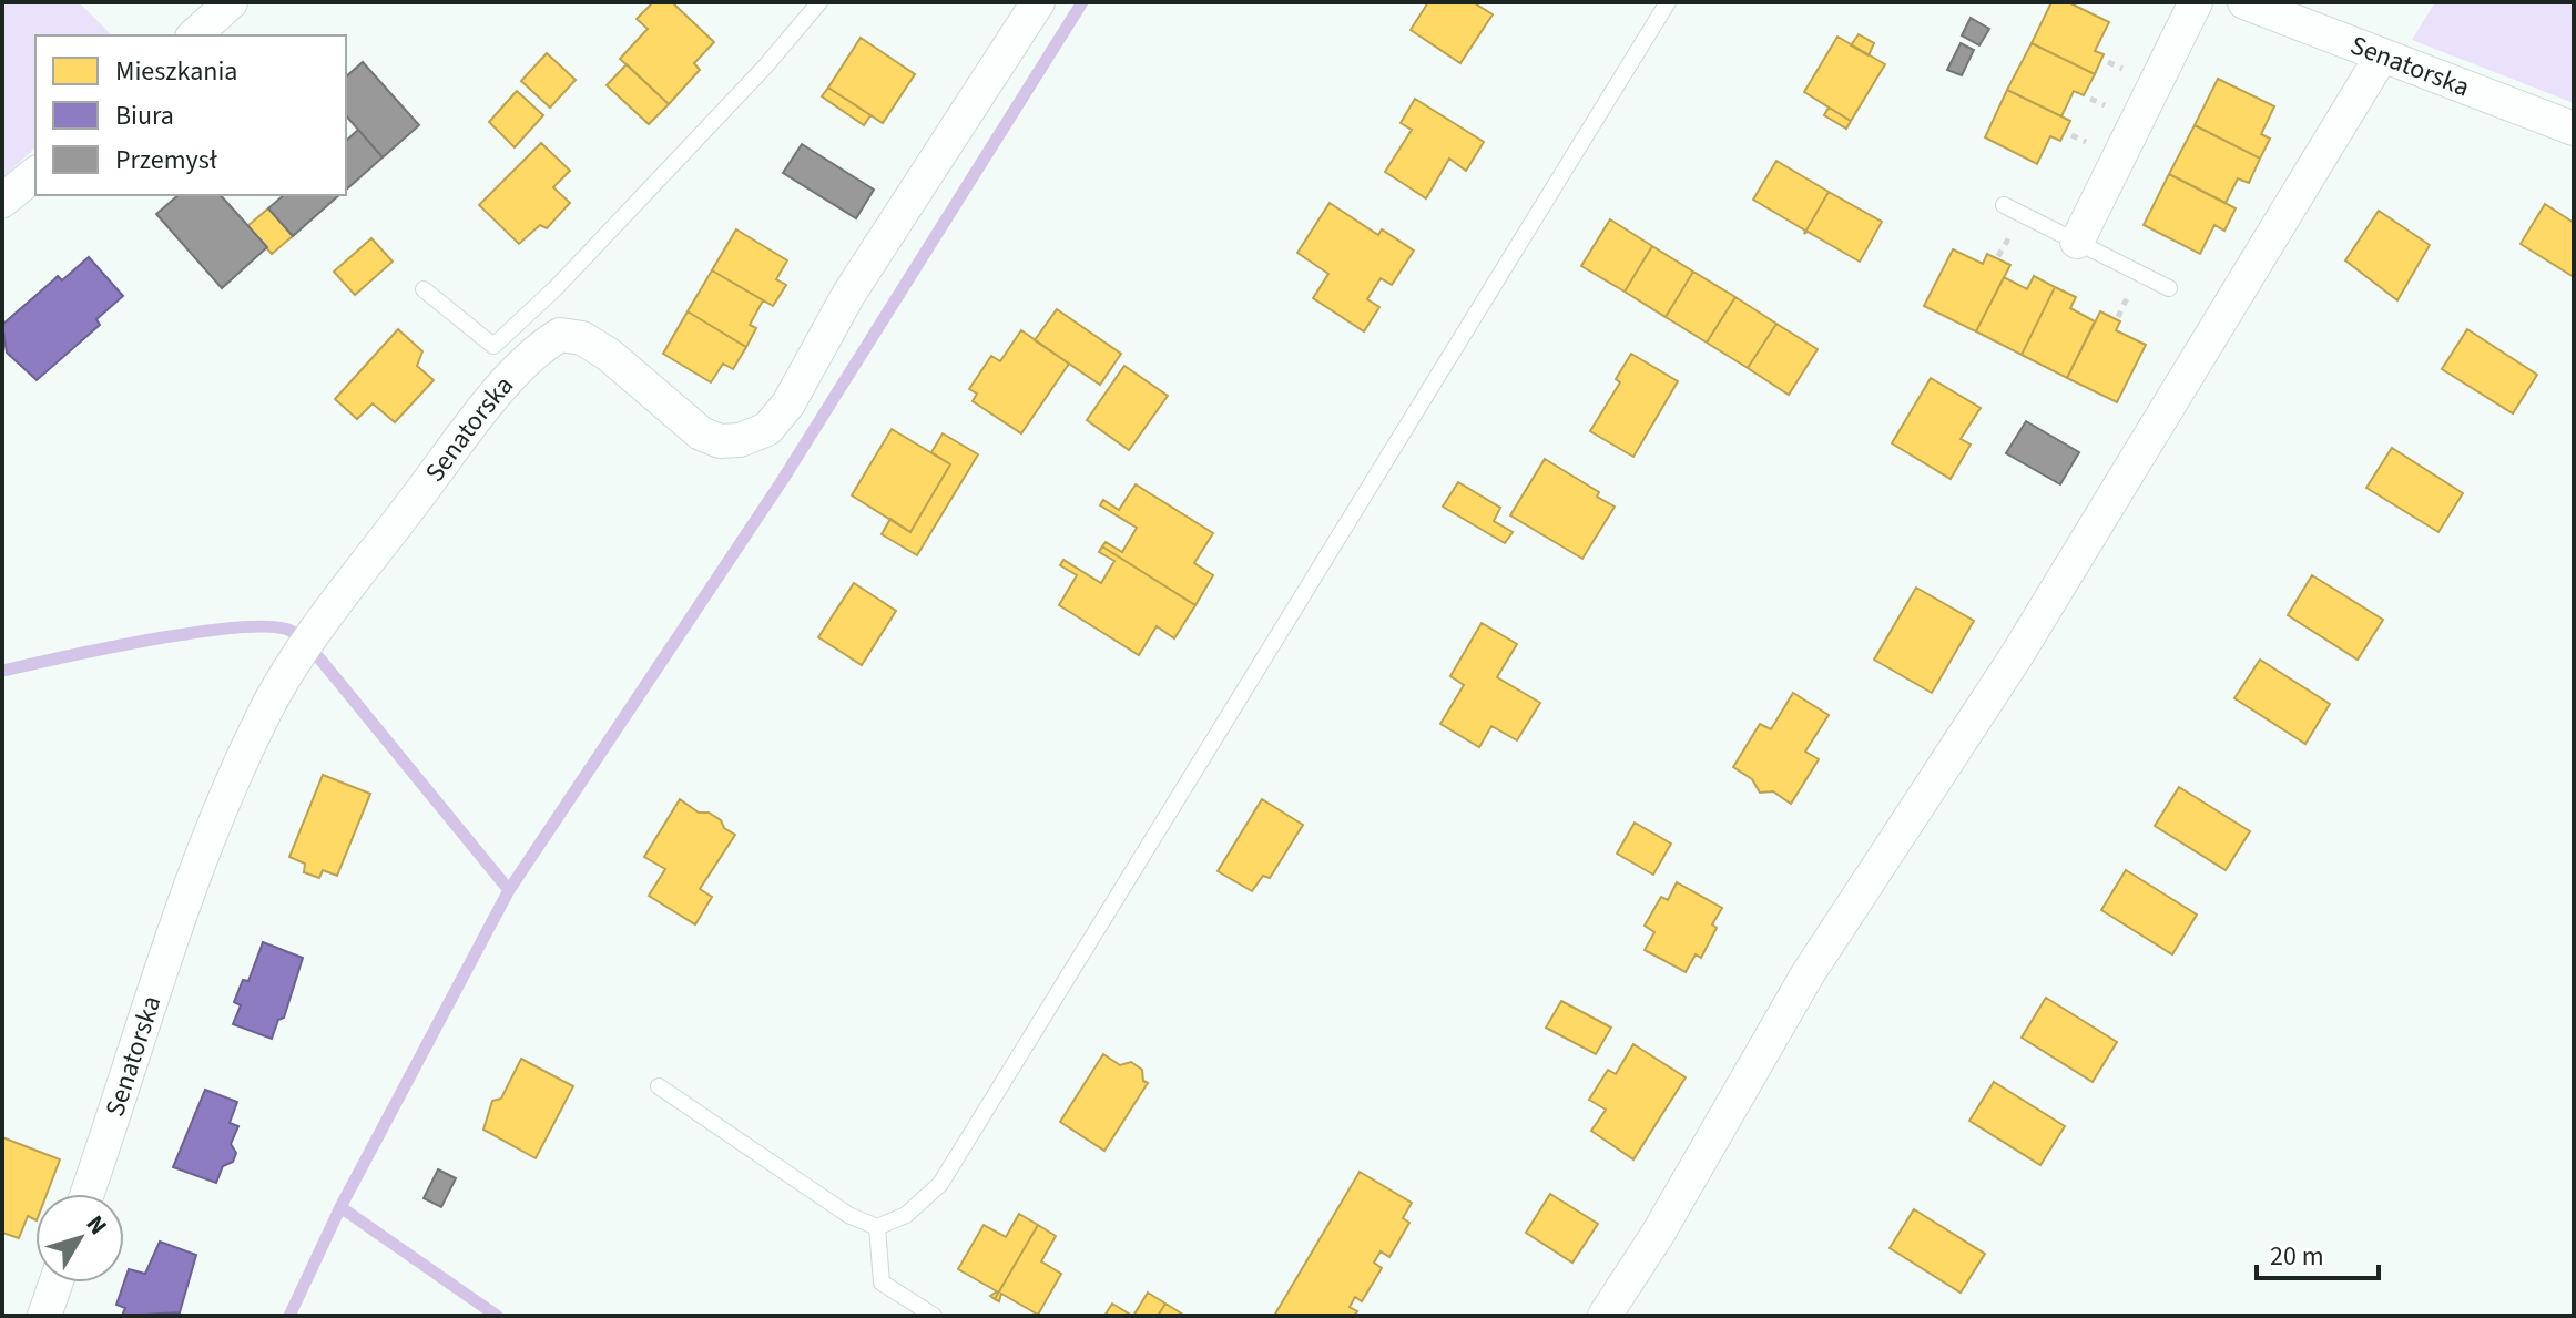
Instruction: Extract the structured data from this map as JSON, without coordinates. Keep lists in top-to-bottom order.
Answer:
{
  "streets": {
    "street": ["Senatorska"]
  },
  "legend": ["Mieszkania", "Biura", "Przemysł"],
  "scale_bar": "20 m",
  "north": "top right"
}
